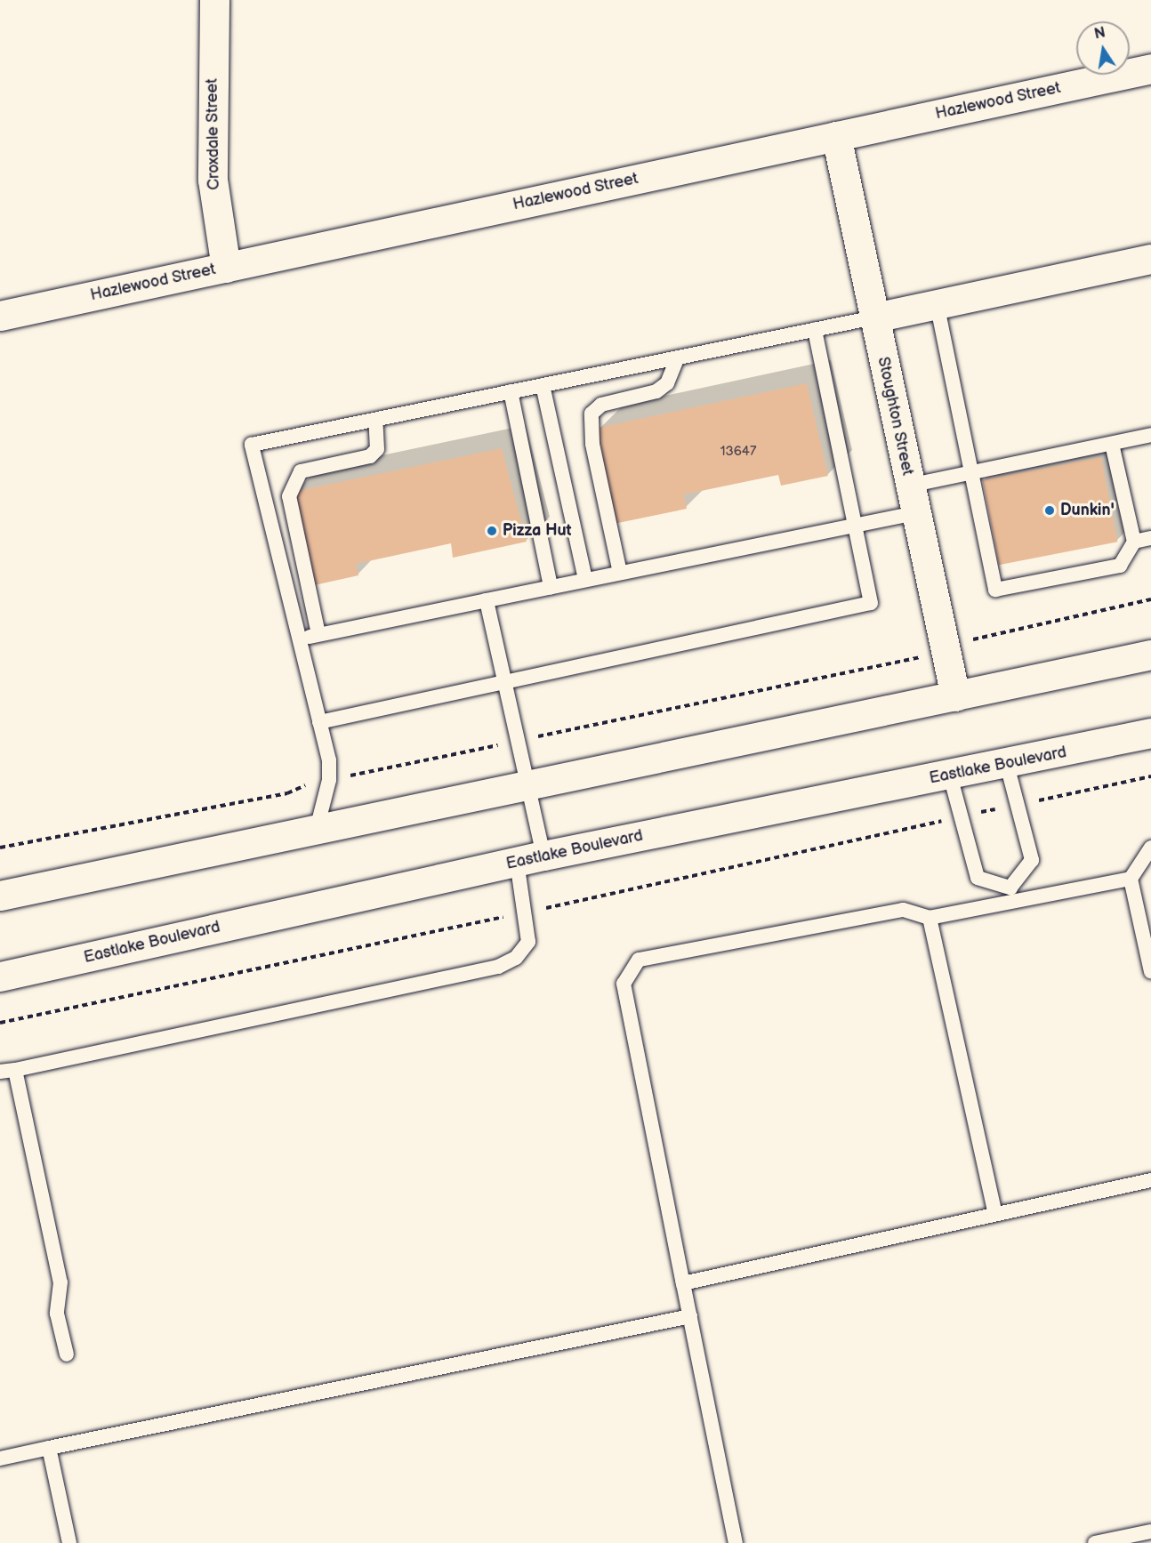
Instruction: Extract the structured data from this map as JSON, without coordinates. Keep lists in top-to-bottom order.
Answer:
{
  "streets": {
    "main road": [
      "Hazlewood Street",
      "Croxdale Street",
      "Stoughton Street",
      "Eastlake Boulevard"
    ]
  },
  "crossings": [
    ["Hazlewood Street", "Croxdale Street"],
    ["Hazlewood Street", "Stoughton Street"]
  ],
  "places": ["Dunkin'", "Pizza Hut"],
  "house_numbers": ["13647"],
  "north": "top"
}
